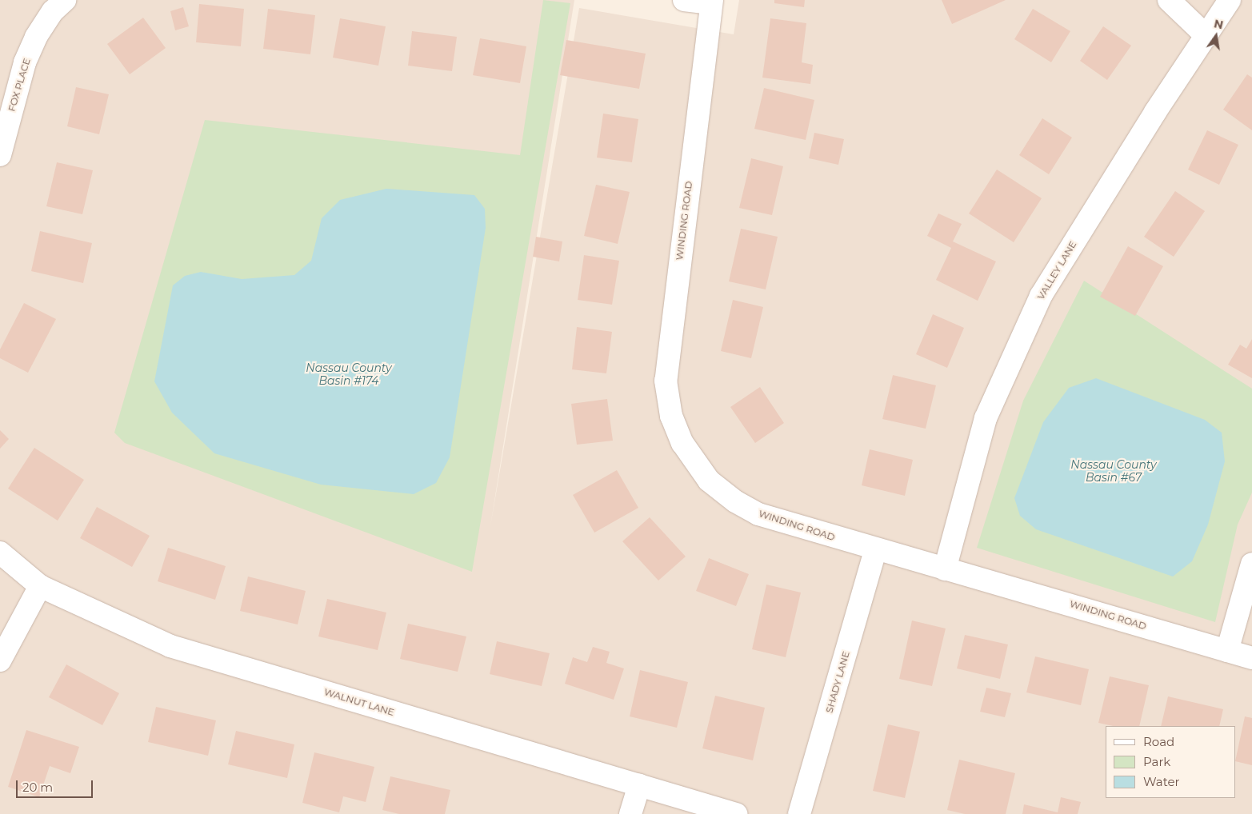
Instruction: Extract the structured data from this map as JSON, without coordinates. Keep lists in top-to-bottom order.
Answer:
{
  "streets": {
    "street": [
      "FOX PLACE",
      "WINDING ROAD",
      "VALLEY LANE",
      "SHADY LANE",
      "WALNUT LANE"
    ]
  },
  "crossings": [
    ["WINDING ROAD", "VALLEY LANE"],
    ["WINDING ROAD", "SHADY LANE"]
  ],
  "water": ["Nassau County Basin #174", "Nassau County Basin #67"],
  "legend": ["Road", "Park", "Water"],
  "scale_bar": "20 m",
  "north": "top"
}
